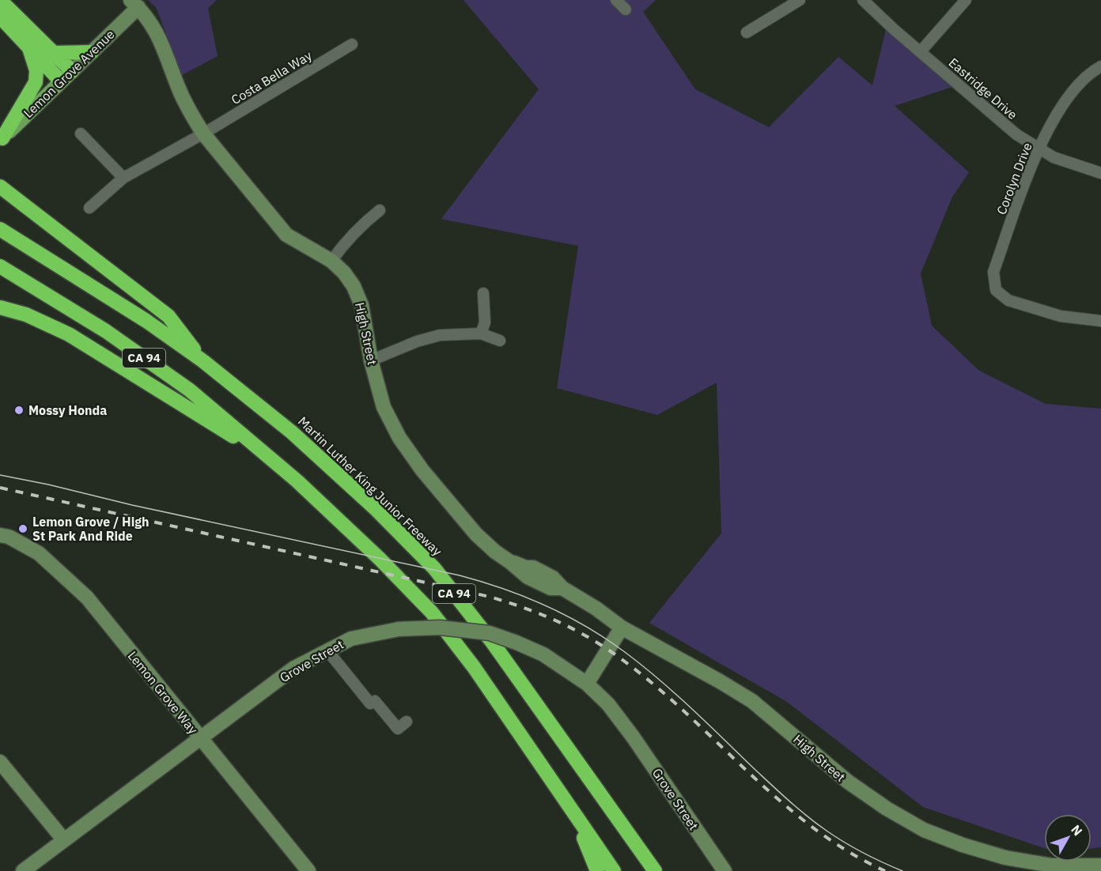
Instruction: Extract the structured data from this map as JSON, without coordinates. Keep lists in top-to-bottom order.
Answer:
{
  "streets": {
    "highway": ["CA 94", "Martin Luther King Junior Freeway"],
    "main road": [
      "Lemon Grove Avenue",
      "High Street",
      "Grove Street",
      "Lemon Grove Way"
    ],
    "street": ["Costa Bella Way", "Eastridge Drive", "Corolyn Drive"]
  },
  "crossings": [
    ["Lemon Grove Avenue", "High Street"],
    ["Costa Bella Way", "High Street"],
    ["Eastridge Drive", "Corolyn Drive"],
    ["Grove Street", "Lemon Grove Way"]
  ],
  "places": ["Mossy Honda", "Lemon Grove / High St Park And Ride"],
  "north": "top right"
}
